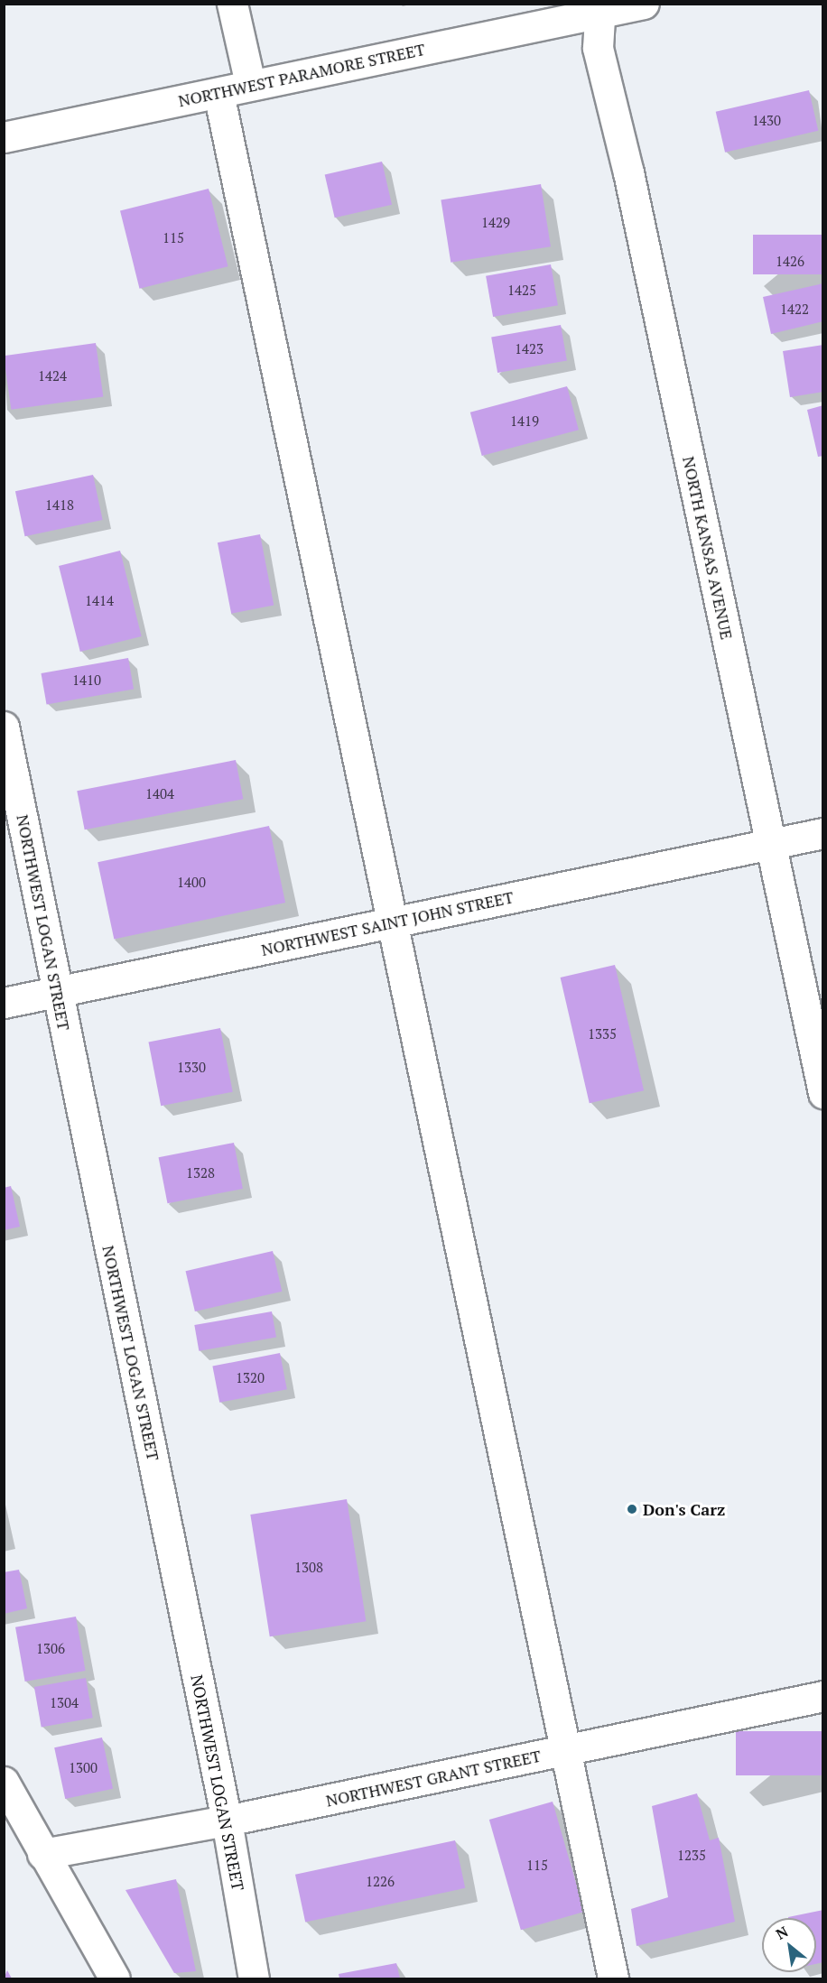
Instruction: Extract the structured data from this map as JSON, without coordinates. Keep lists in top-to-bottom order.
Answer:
{
  "streets": {
    "street": [
      "NORTHWEST PARAMORE STREET",
      "NORTH KANSAS AVENUE",
      "NORTHWEST LOGAN STREET",
      "NORTHWEST SAINT JOHN STREET",
      "NORTHWEST GRANT STREET"
    ]
  },
  "crossings": [
    ["NORTHWEST PARAMORE STREET", "NORTH KANSAS AVENUE"],
    ["NORTH KANSAS AVENUE", "NORTHWEST SAINT JOHN STREET"],
    ["NORTHWEST LOGAN STREET", "NORTHWEST SAINT JOHN STREET"],
    ["NORTHWEST LOGAN STREET", "NORTHWEST GRANT STREET"]
  ],
  "places": ["Don's Carz"],
  "house_numbers": [
    "1430",
    "1429",
    "115",
    "1426",
    "1425",
    "1422",
    "1423",
    "1424",
    "1419",
    "1418",
    "1414",
    "1410",
    "1404",
    "1400",
    "1335",
    "1330",
    "1328",
    "1320",
    "1308",
    "1306",
    "1304",
    "1300",
    "1235",
    "115",
    "1226"
  ],
  "north": "top left"
}
